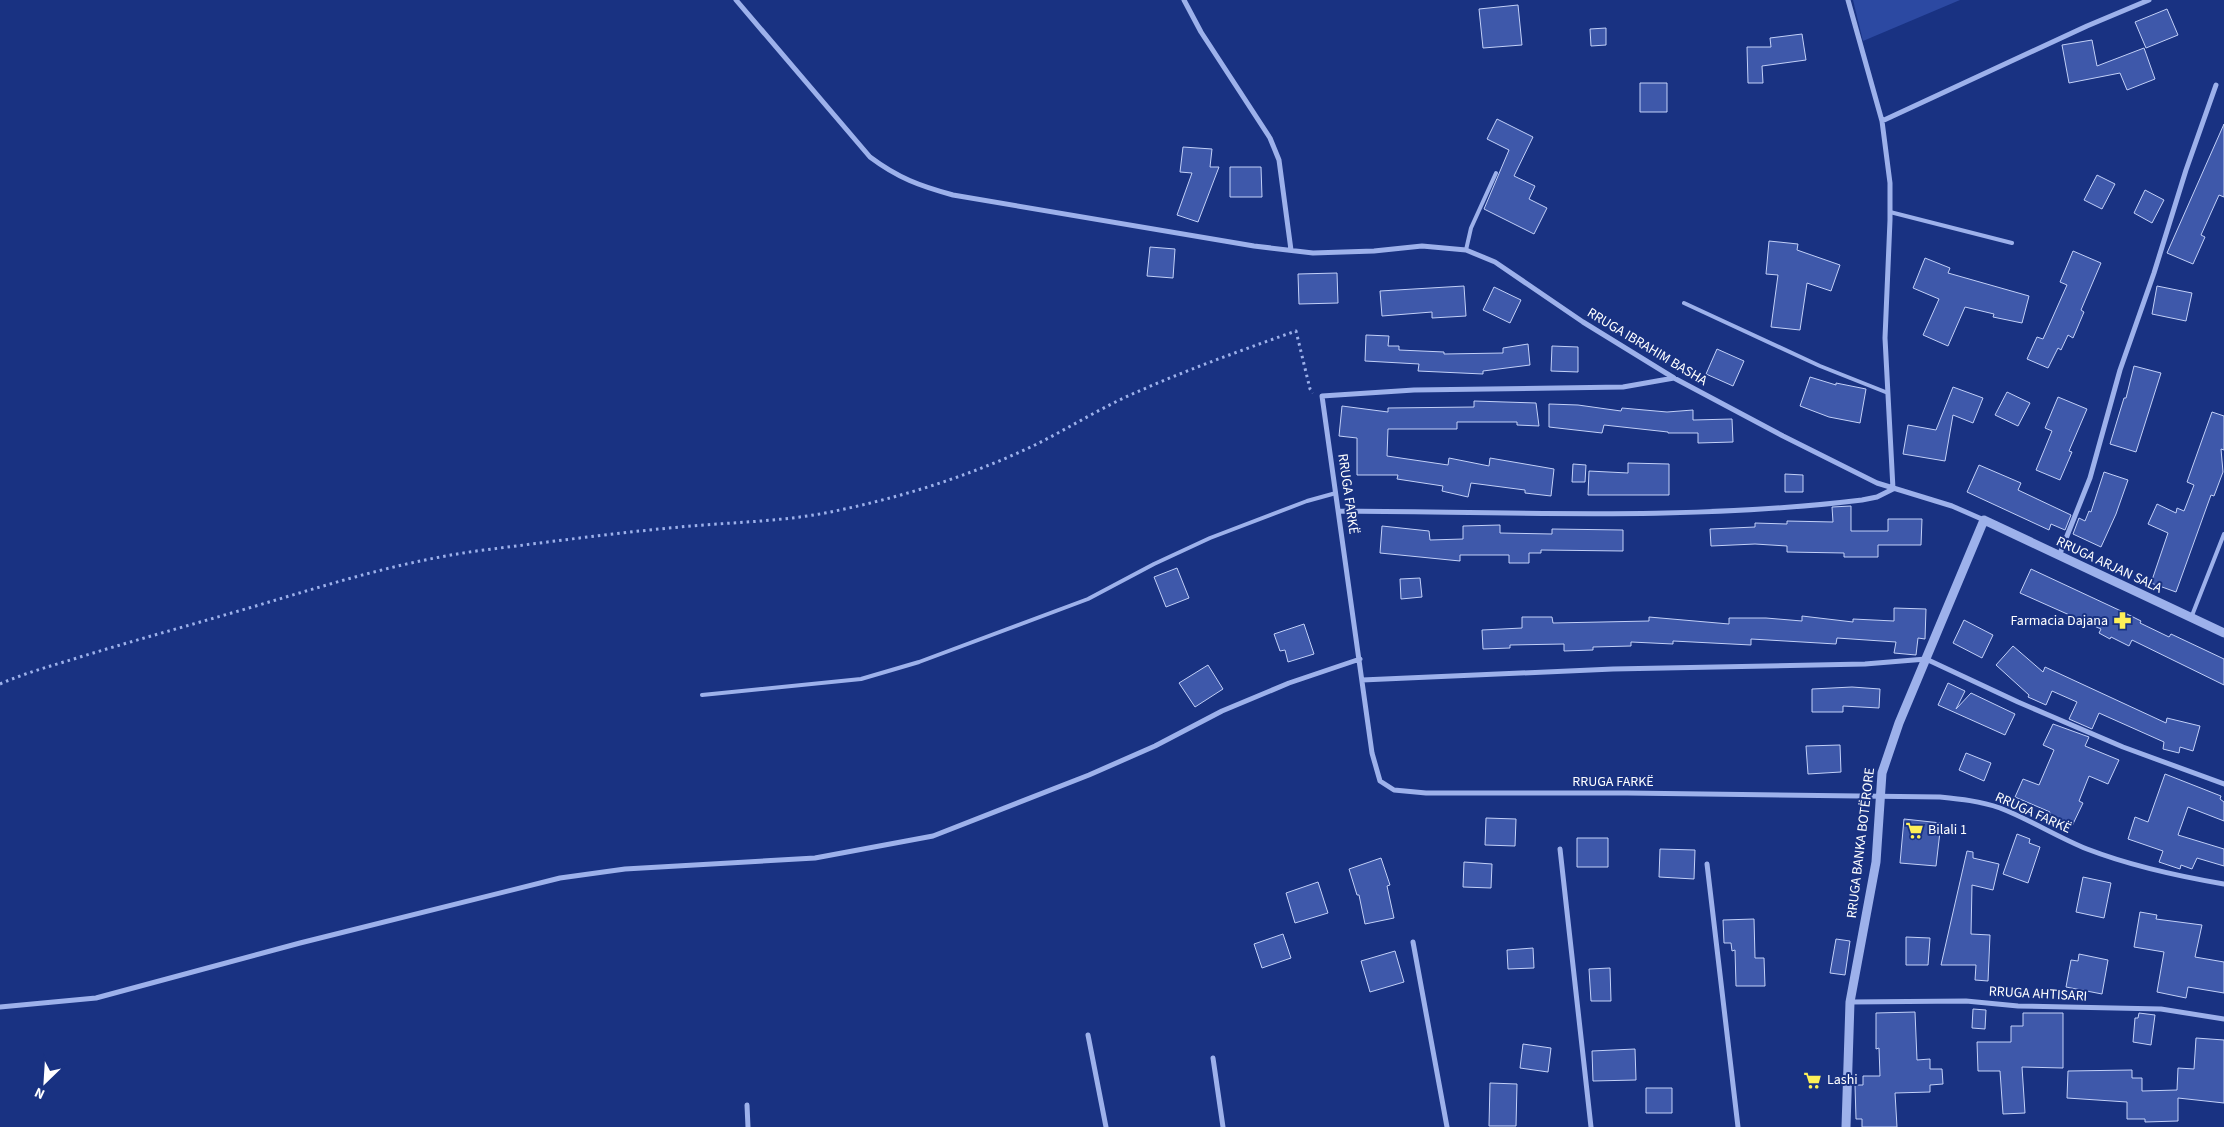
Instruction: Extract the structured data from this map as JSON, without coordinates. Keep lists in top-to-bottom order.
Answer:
{
  "streets": {
    "street": [
      "RRUGA IBRAHIM BASHA",
      "RRUGA FARKË",
      "RRUGA ARJAN SALA",
      "RRUGA BANKA BOTËRORE",
      "RRUGA AHTISARI"
    ]
  },
  "crossings": [
    ["RRUGA IBRAHIM BASHA", "RRUGA ARJAN SALA"],
    ["RRUGA IBRAHIM BASHA", "RRUGA BANKA BOTËRORE"],
    ["RRUGA FARKË", "RRUGA BANKA BOTËRORE"],
    ["RRUGA ARJAN SALA", "RRUGA BANKA BOTËRORE"],
    ["RRUGA BANKA BOTËRORE", "RRUGA AHTISARI"]
  ],
  "places": {
    "pharmacy": ["Farmacia Dajana"],
    "supermarket": ["Bilali 1", "Lashi"]
  },
  "north": "bottom left"
}
